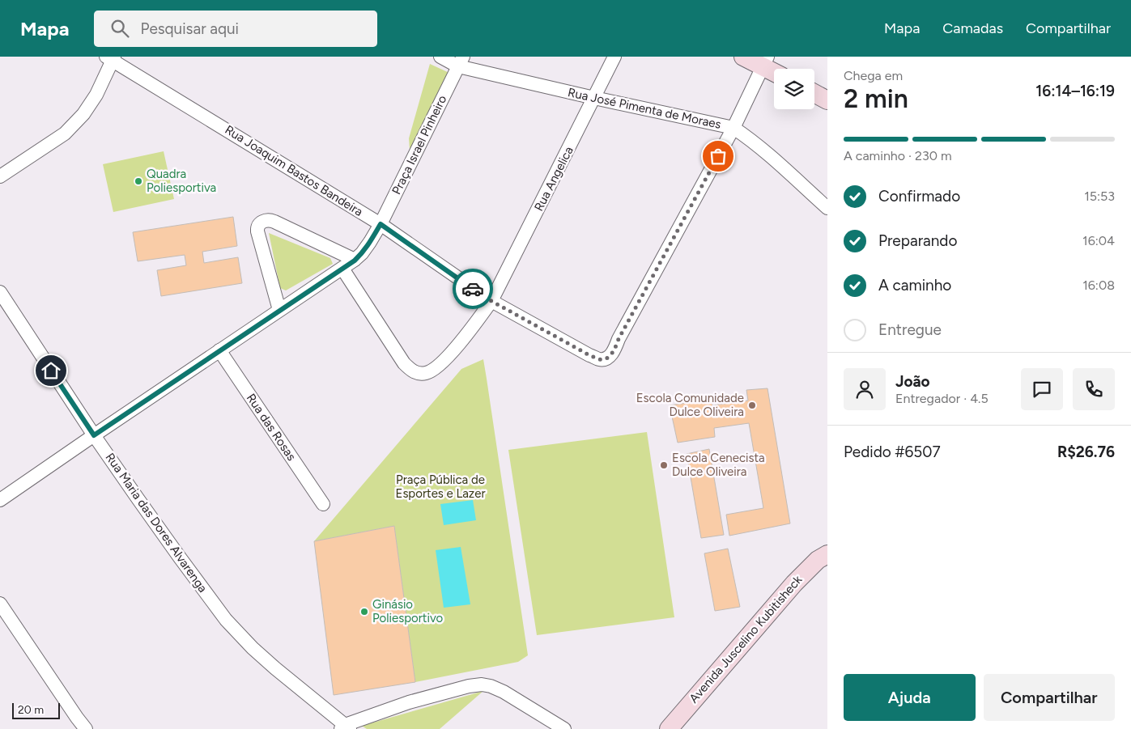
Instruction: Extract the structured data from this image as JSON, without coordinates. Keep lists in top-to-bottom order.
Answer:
{
  "streets": {
    "street": [
      "Rua José Pimenta de Moraes",
      "Praça Israel Pinheiro",
      "Rua Joaquim Bastos Bandeira",
      "Rua Angelica",
      "Rua das Rosas",
      "Rua Maria das Dores Alvarenga",
      "Avenida Juscelino Kubitisheck"
    ]
  },
  "crossings": [
    ["Rua José Pimenta de Moraes", "Praça Israel Pinheiro"],
    ["Rua José Pimenta de Moraes", "Rua Joaquim Bastos Bandeira"],
    ["Rua José Pimenta de Moraes", "Rua Angelica"],
    ["Praça Israel Pinheiro", "Rua Joaquim Bastos Bandeira"],
    ["Praça Israel Pinheiro", "Rua Angelica"],
    ["Praça Israel Pinheiro", "Rua das Rosas"],
    ["Praça Israel Pinheiro", "Rua Maria das Dores Alvarenga"],
    ["Rua Joaquim Bastos Bandeira", "Rua Angelica"]
  ],
  "parks": ["Praça Pública de Esportes e Lazer"],
  "places": [
    "Quadra Poliesportiva",
    "Escola Comunidade Dulce Oliveira",
    "Escola Cenecista Dulce Oliveira",
    "Ginásio Poliesportivo"
  ],
  "scale_bar": "20 m",
  "page": {
    "header": "Mapa",
    "search": "Pesquisar aqui",
    "nav": ["Mapa", "Camadas", "Compartilhar"],
    "heading": ["2 min", "Chega em", "16:14–16:19"],
    "panel": [
      "João",
      "Entregador · 4.5",
      "Pedido #6507",
      "R$26.76"
    ],
    "bar": "A caminho · 230 m",
    "list": [
      ["Confirmado", "15:53"],
      ["Preparando", "16:04"],
      ["A caminho", "16:08"],
      "Entregue"
    ],
    "buttons": ["Ajuda", "Compartilhar"],
    "scale": "20 m"
  }
}
